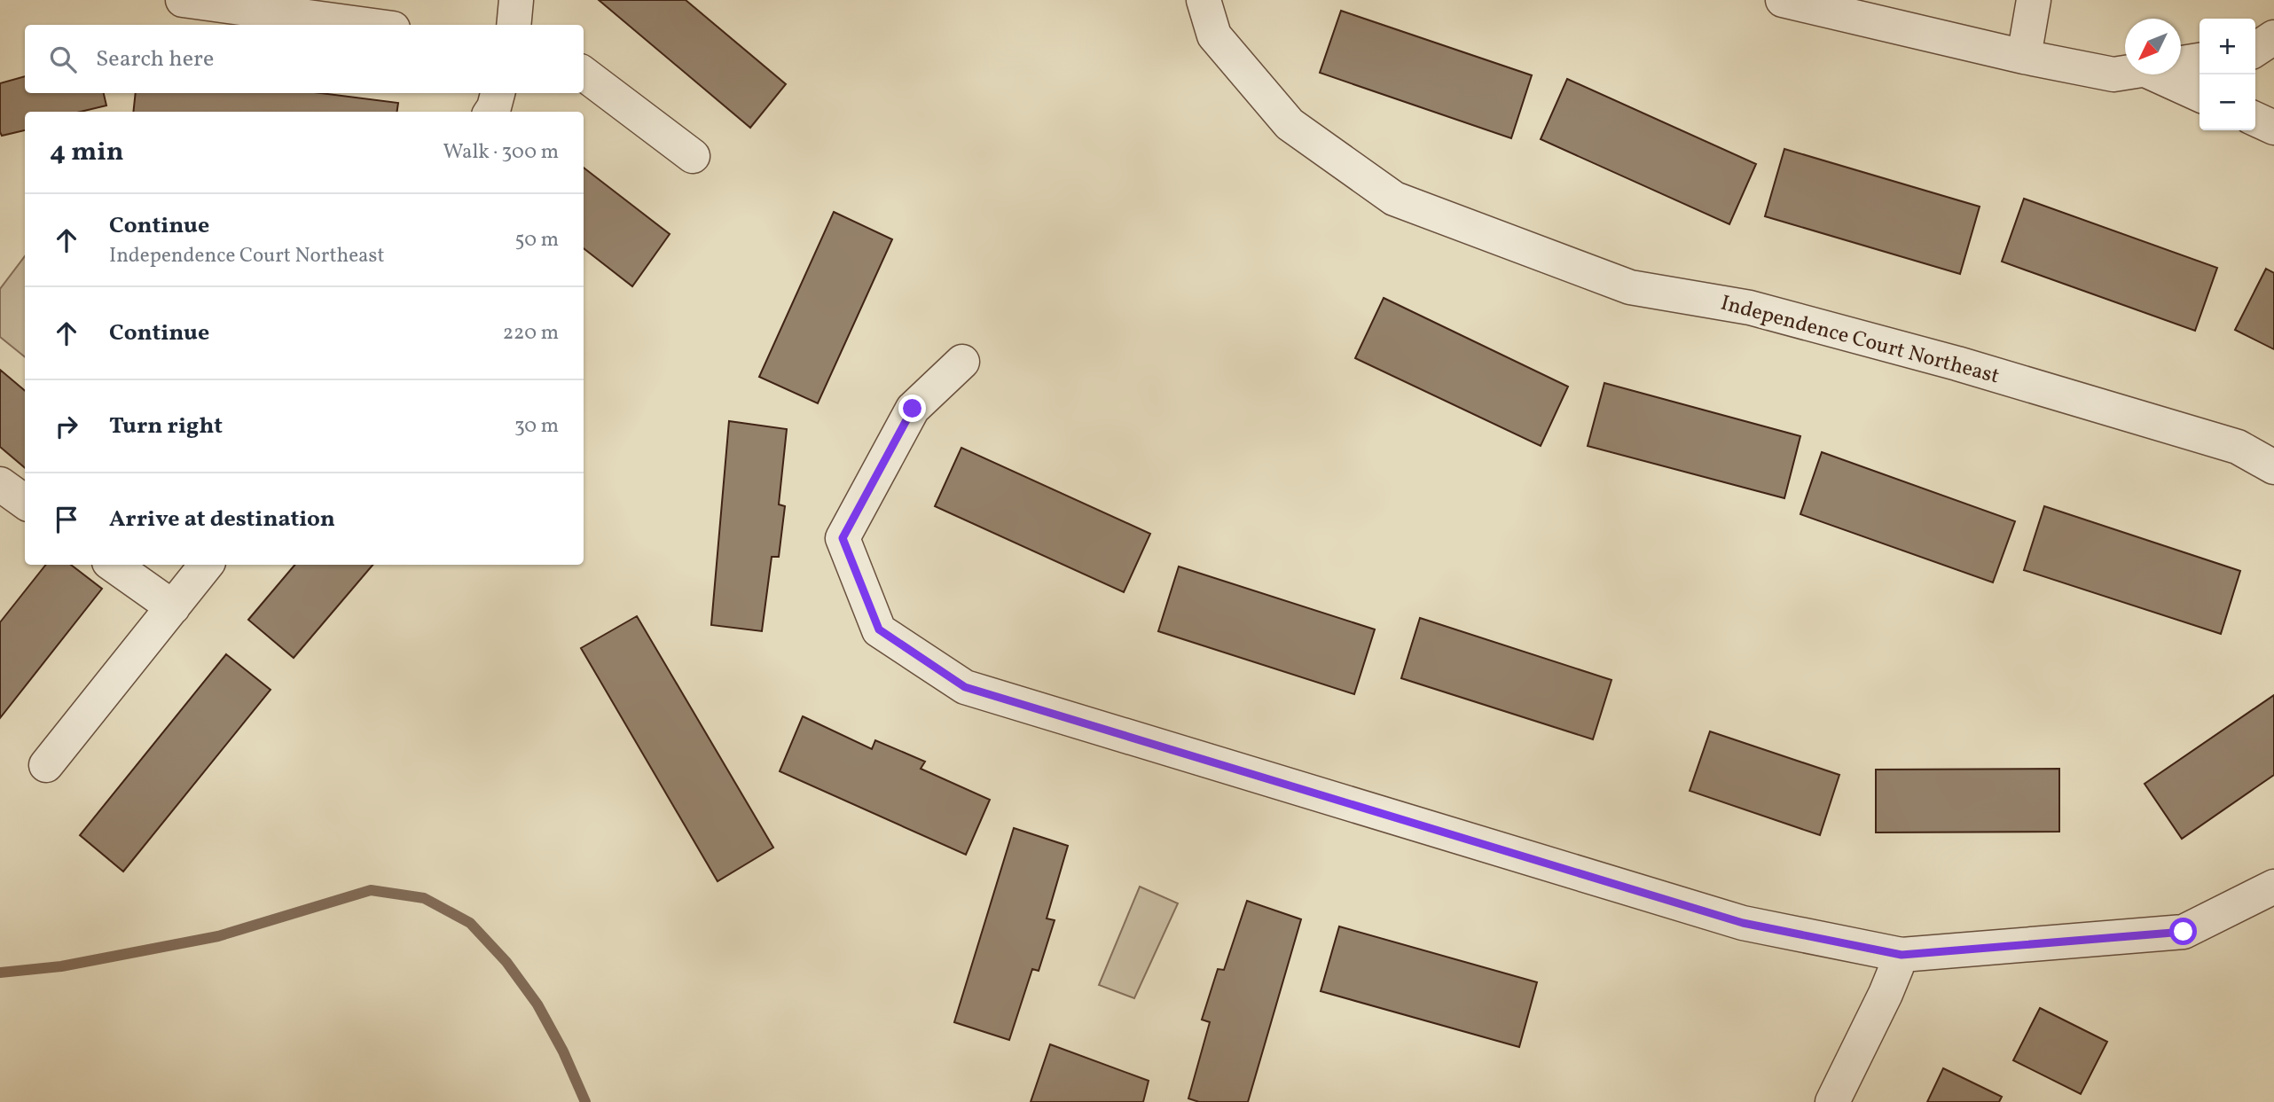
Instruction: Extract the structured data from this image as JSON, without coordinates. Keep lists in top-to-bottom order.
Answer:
{
  "streets": {
    "street": ["Independence Court Northeast"]
  },
  "north": "bottom left",
  "page": {
    "map_buttons": ["+", "−"],
    "search": "Search here",
    "heading": ["4 min", "Walk · 300 m"],
    "list": [
      ["Continue", "Independence Court Northeast", "50 m"],
      ["Continue", "220 m"],
      ["Turn right", "30 m"],
      "Arrive at destination"
    ]
  }
}
